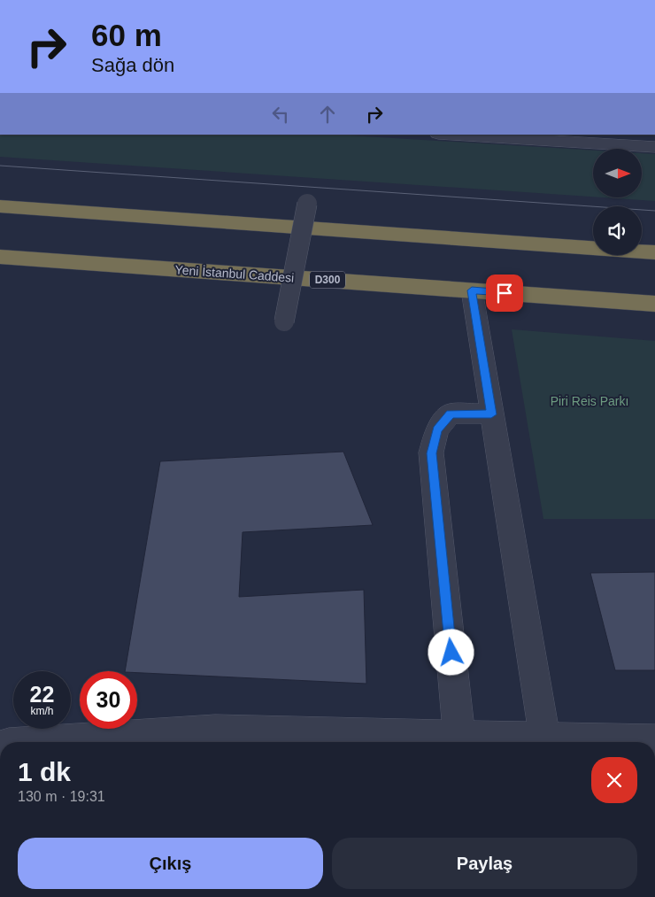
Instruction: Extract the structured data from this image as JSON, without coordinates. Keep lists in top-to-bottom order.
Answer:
{
  "streets": {
    "highway": ["Yeni İstanbul Caddesi", "D300"]
  },
  "parks": ["Piri Reis Parkı"],
  "north": "right",
  "page": {
    "turn": ["60 m", "Sağa dön"],
    "speed": "22 km/h",
    "limit": "30",
    "heading": ["1 dk", "130 m · 19:31"],
    "buttons": ["Çıkış", "Paylaş"]
  }
}
